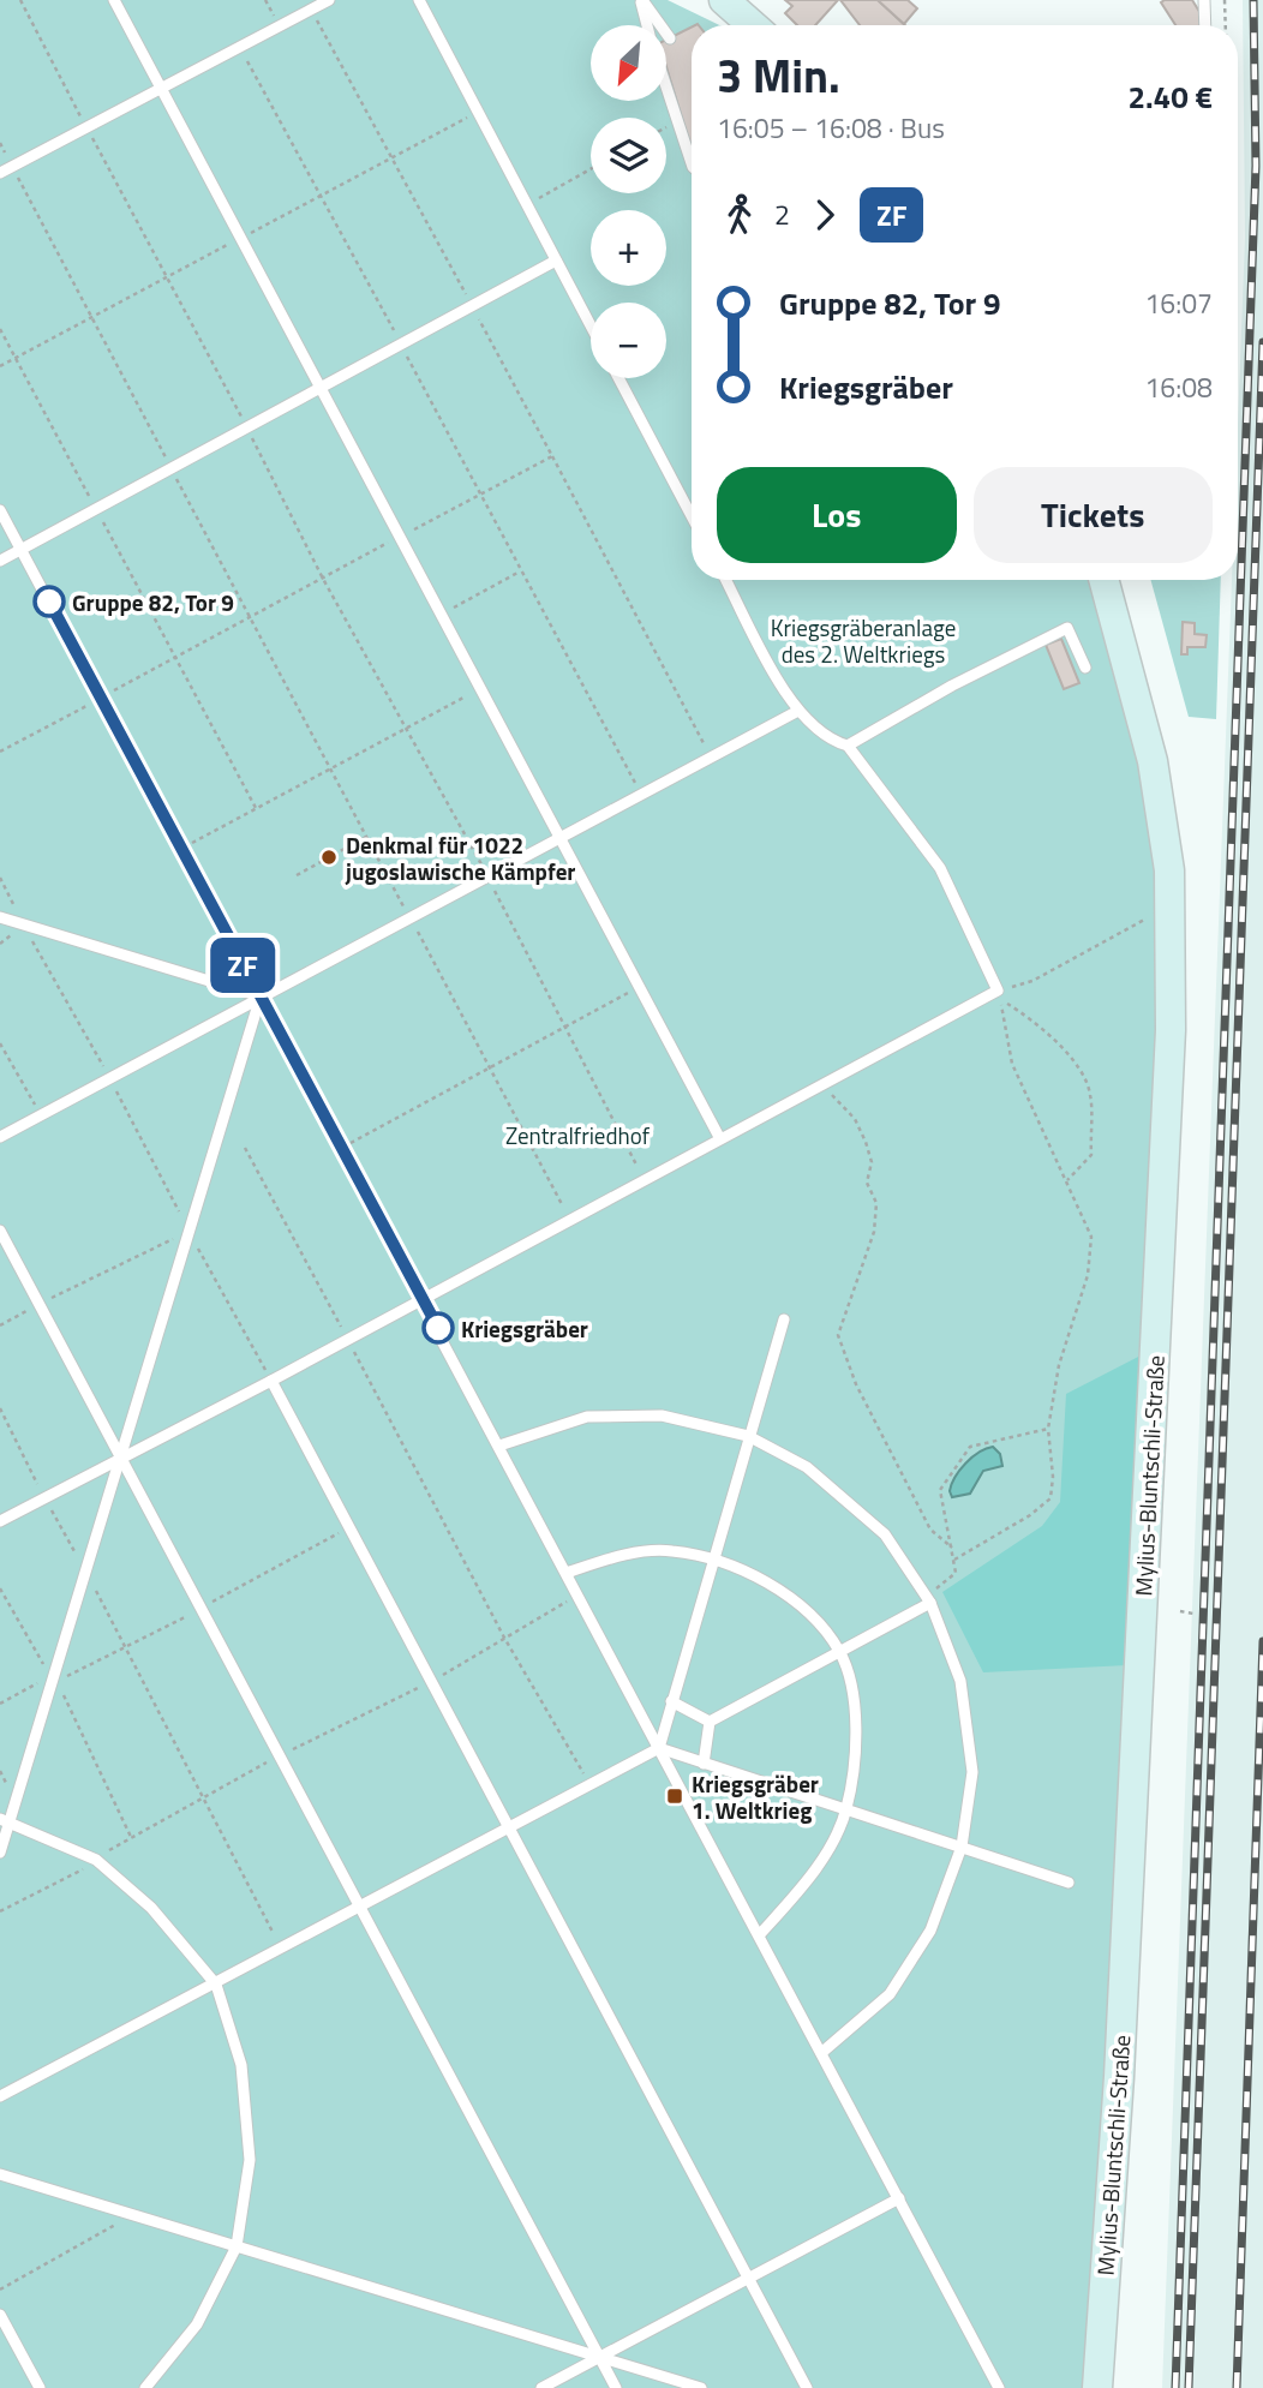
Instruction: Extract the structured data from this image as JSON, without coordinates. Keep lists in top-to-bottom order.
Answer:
{
  "streets": {
    "street": ["Mylius-Bluntschli-Straße"]
  },
  "parks": ["Kriegsgräberanlage des 2. Weltkriegs", "Zentralfriedhof"],
  "places": {
    "other": ["Gruppe 82, Tor 9", "Denkmal für 1022 jugoslawische Kämpfer", "Kriegsgräber"],
    "transit": ["Kriegsgräber 1. Weltkrieg"]
  },
  "lines": ["bus line ZF"],
  "north": "bottom left",
  "page": {
    "on_map": "ZF",
    "map_buttons": ["+", "−"],
    "heading": ["3 Min.", "16:05 – 16:08 · Bus", "2.40 €"],
    "legs": ["2", "ZF"],
    "list": [
      {
        "name": "Gruppe 82, Tor 9",
        "value": "16:07"
      },
      {
        "name": "Kriegsgräber",
        "value": "16:08"
      }
    ],
    "buttons": ["Los", "Tickets"]
  }
}
